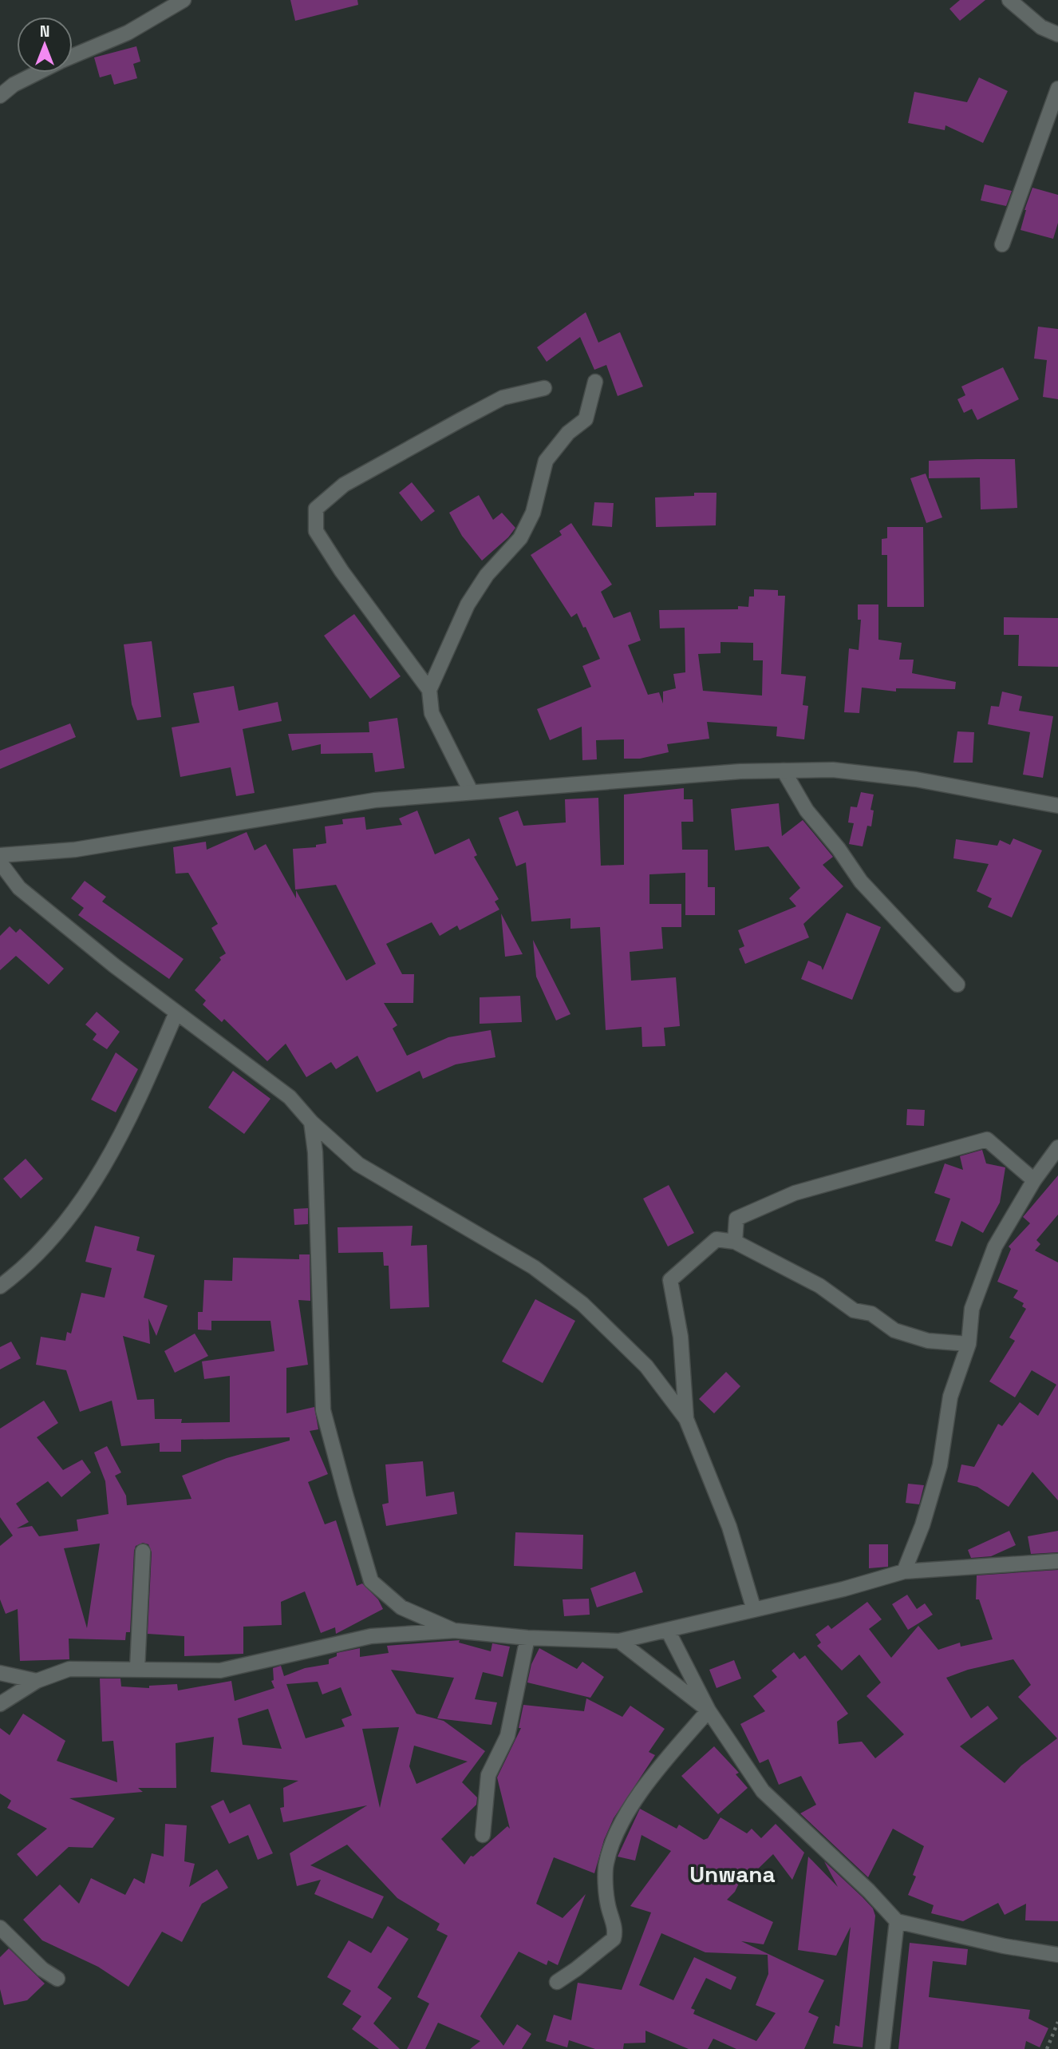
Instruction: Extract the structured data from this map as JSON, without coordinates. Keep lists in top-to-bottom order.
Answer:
{
  "districts": ["Unwana"],
  "north": "top"
}
